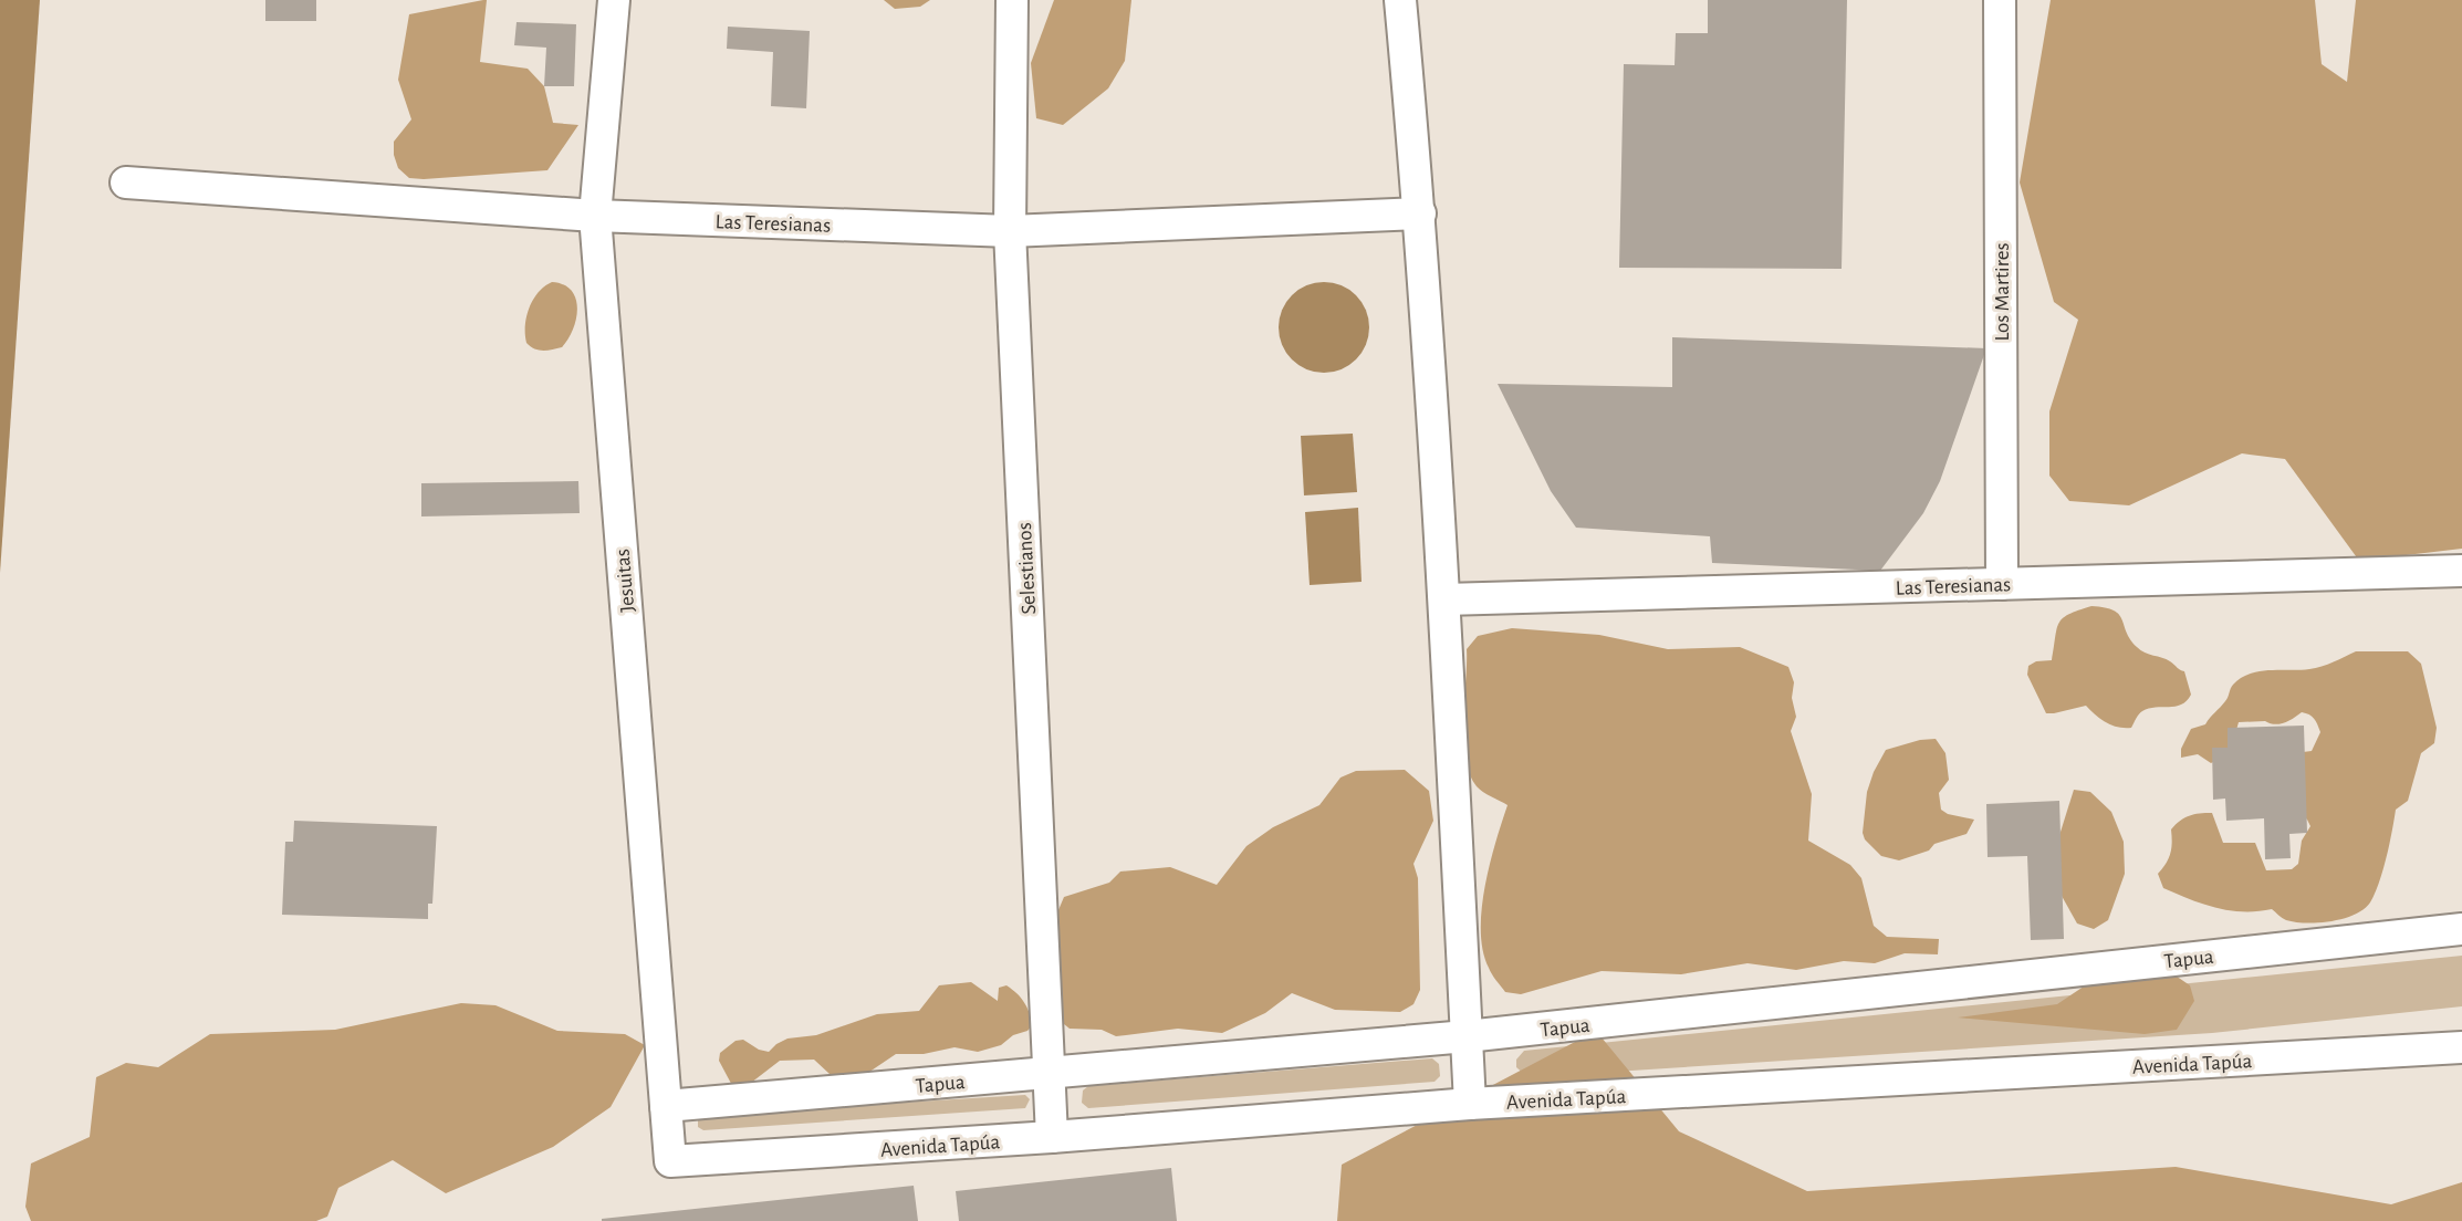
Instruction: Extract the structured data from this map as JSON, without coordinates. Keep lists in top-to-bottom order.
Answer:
{
  "streets": {
    "street": [
      "Las Teresianas",
      "Los Martires",
      "Selestianos",
      "Jesuitas",
      "Tapua",
      "Avenida Tapúa"
    ]
  },
  "crossings": [
    ["Las Teresianas", "Los Martires"],
    ["Las Teresianas", "Selestianos"],
    ["Las Teresianas", "Jesuitas"],
    ["Selestianos", "Tapua"],
    ["Selestianos", "Avenida Tapúa"],
    ["Jesuitas", "Tapua"],
    ["Jesuitas", "Avenida Tapúa"]
  ]
}
